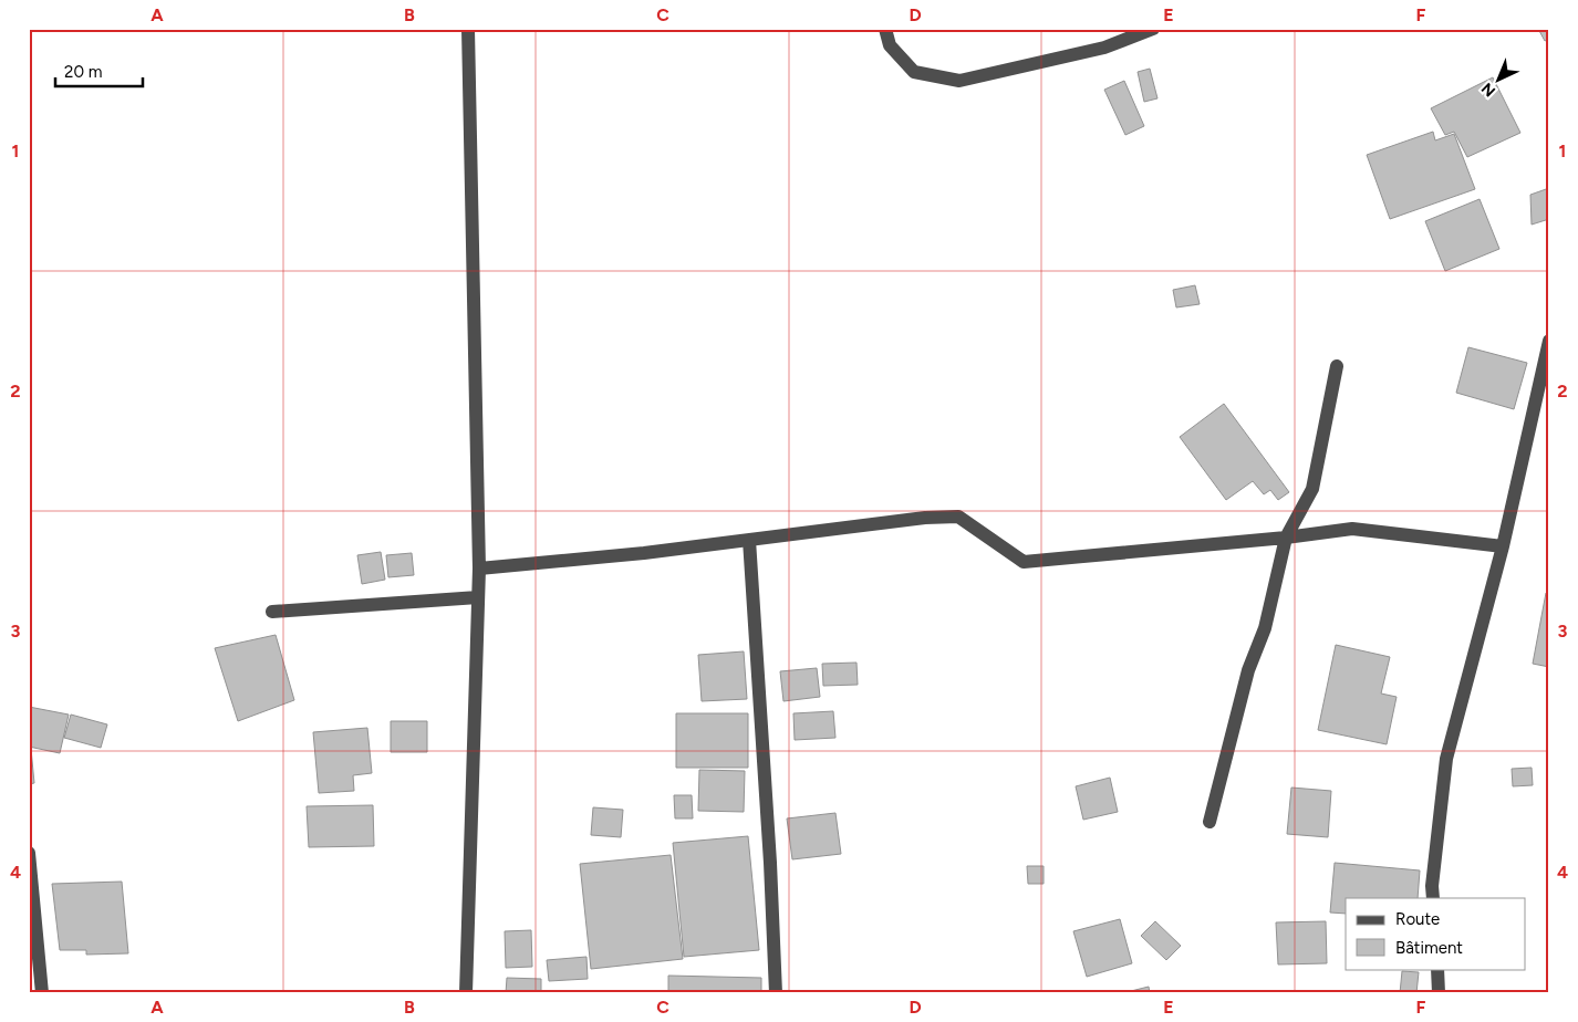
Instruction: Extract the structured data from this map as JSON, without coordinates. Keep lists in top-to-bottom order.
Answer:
{
  "legend": ["Route", "Bâtiment"],
  "scale_bar": "20 m",
  "north": "bottom left",
  "grid": {
    "columns": [
      "A",
      "B",
      "C",
      "D",
      "E",
      "F"
    ],
    "rows": [
      "1",
      "2",
      "3",
      "4"
    ]
  }
}
